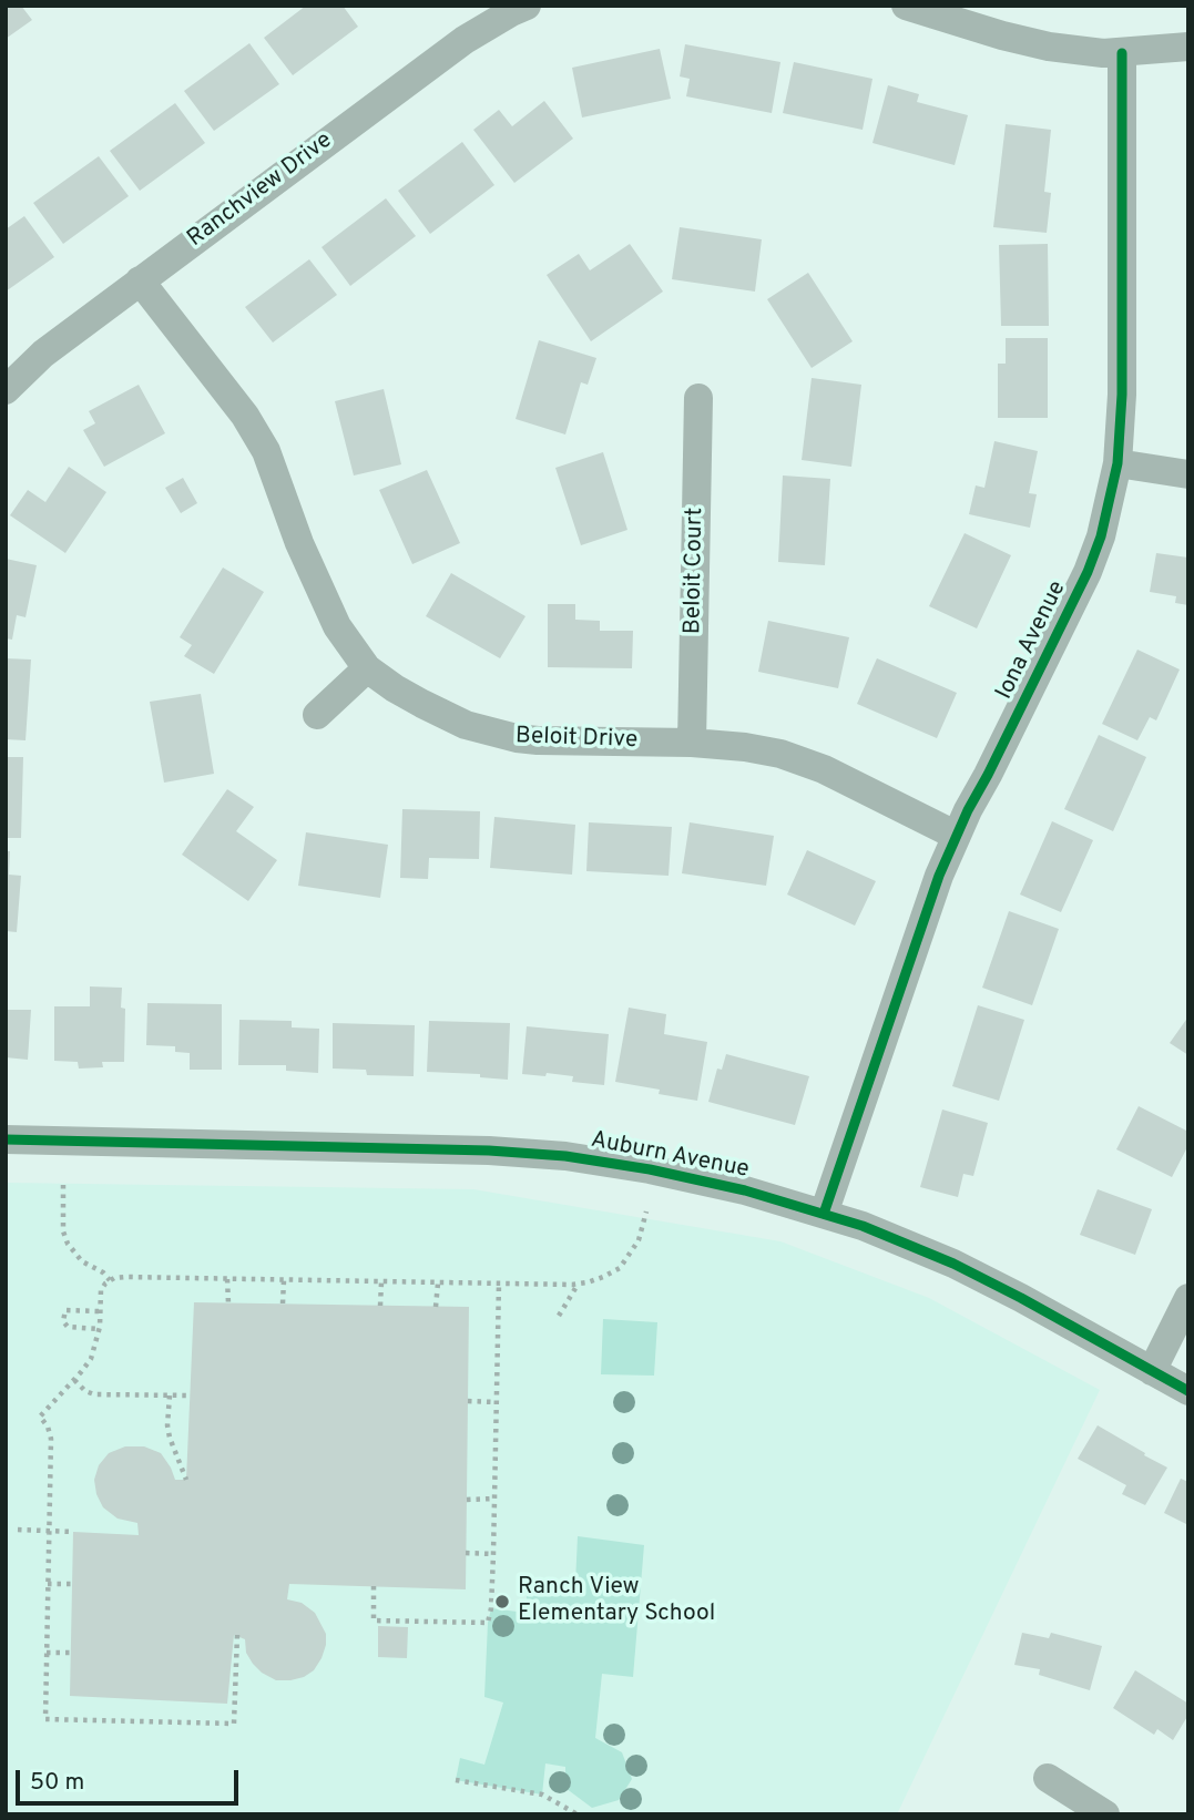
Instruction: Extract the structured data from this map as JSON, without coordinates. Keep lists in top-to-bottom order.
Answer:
{
  "streets": {
    "street": [
      "Ranchview Drive",
      "Beloit Court",
      "Iona Avenue",
      "Beloit Drive",
      "Auburn Avenue"
    ]
  },
  "crossings": [
    ["Ranchview Drive", "Beloit Drive"],
    ["Beloit Court", "Beloit Drive"],
    ["Iona Avenue", "Beloit Drive"],
    ["Iona Avenue", "Auburn Avenue"]
  ],
  "places": ["Ranch View Elementary School"],
  "scale_bar": "50 m"
}
